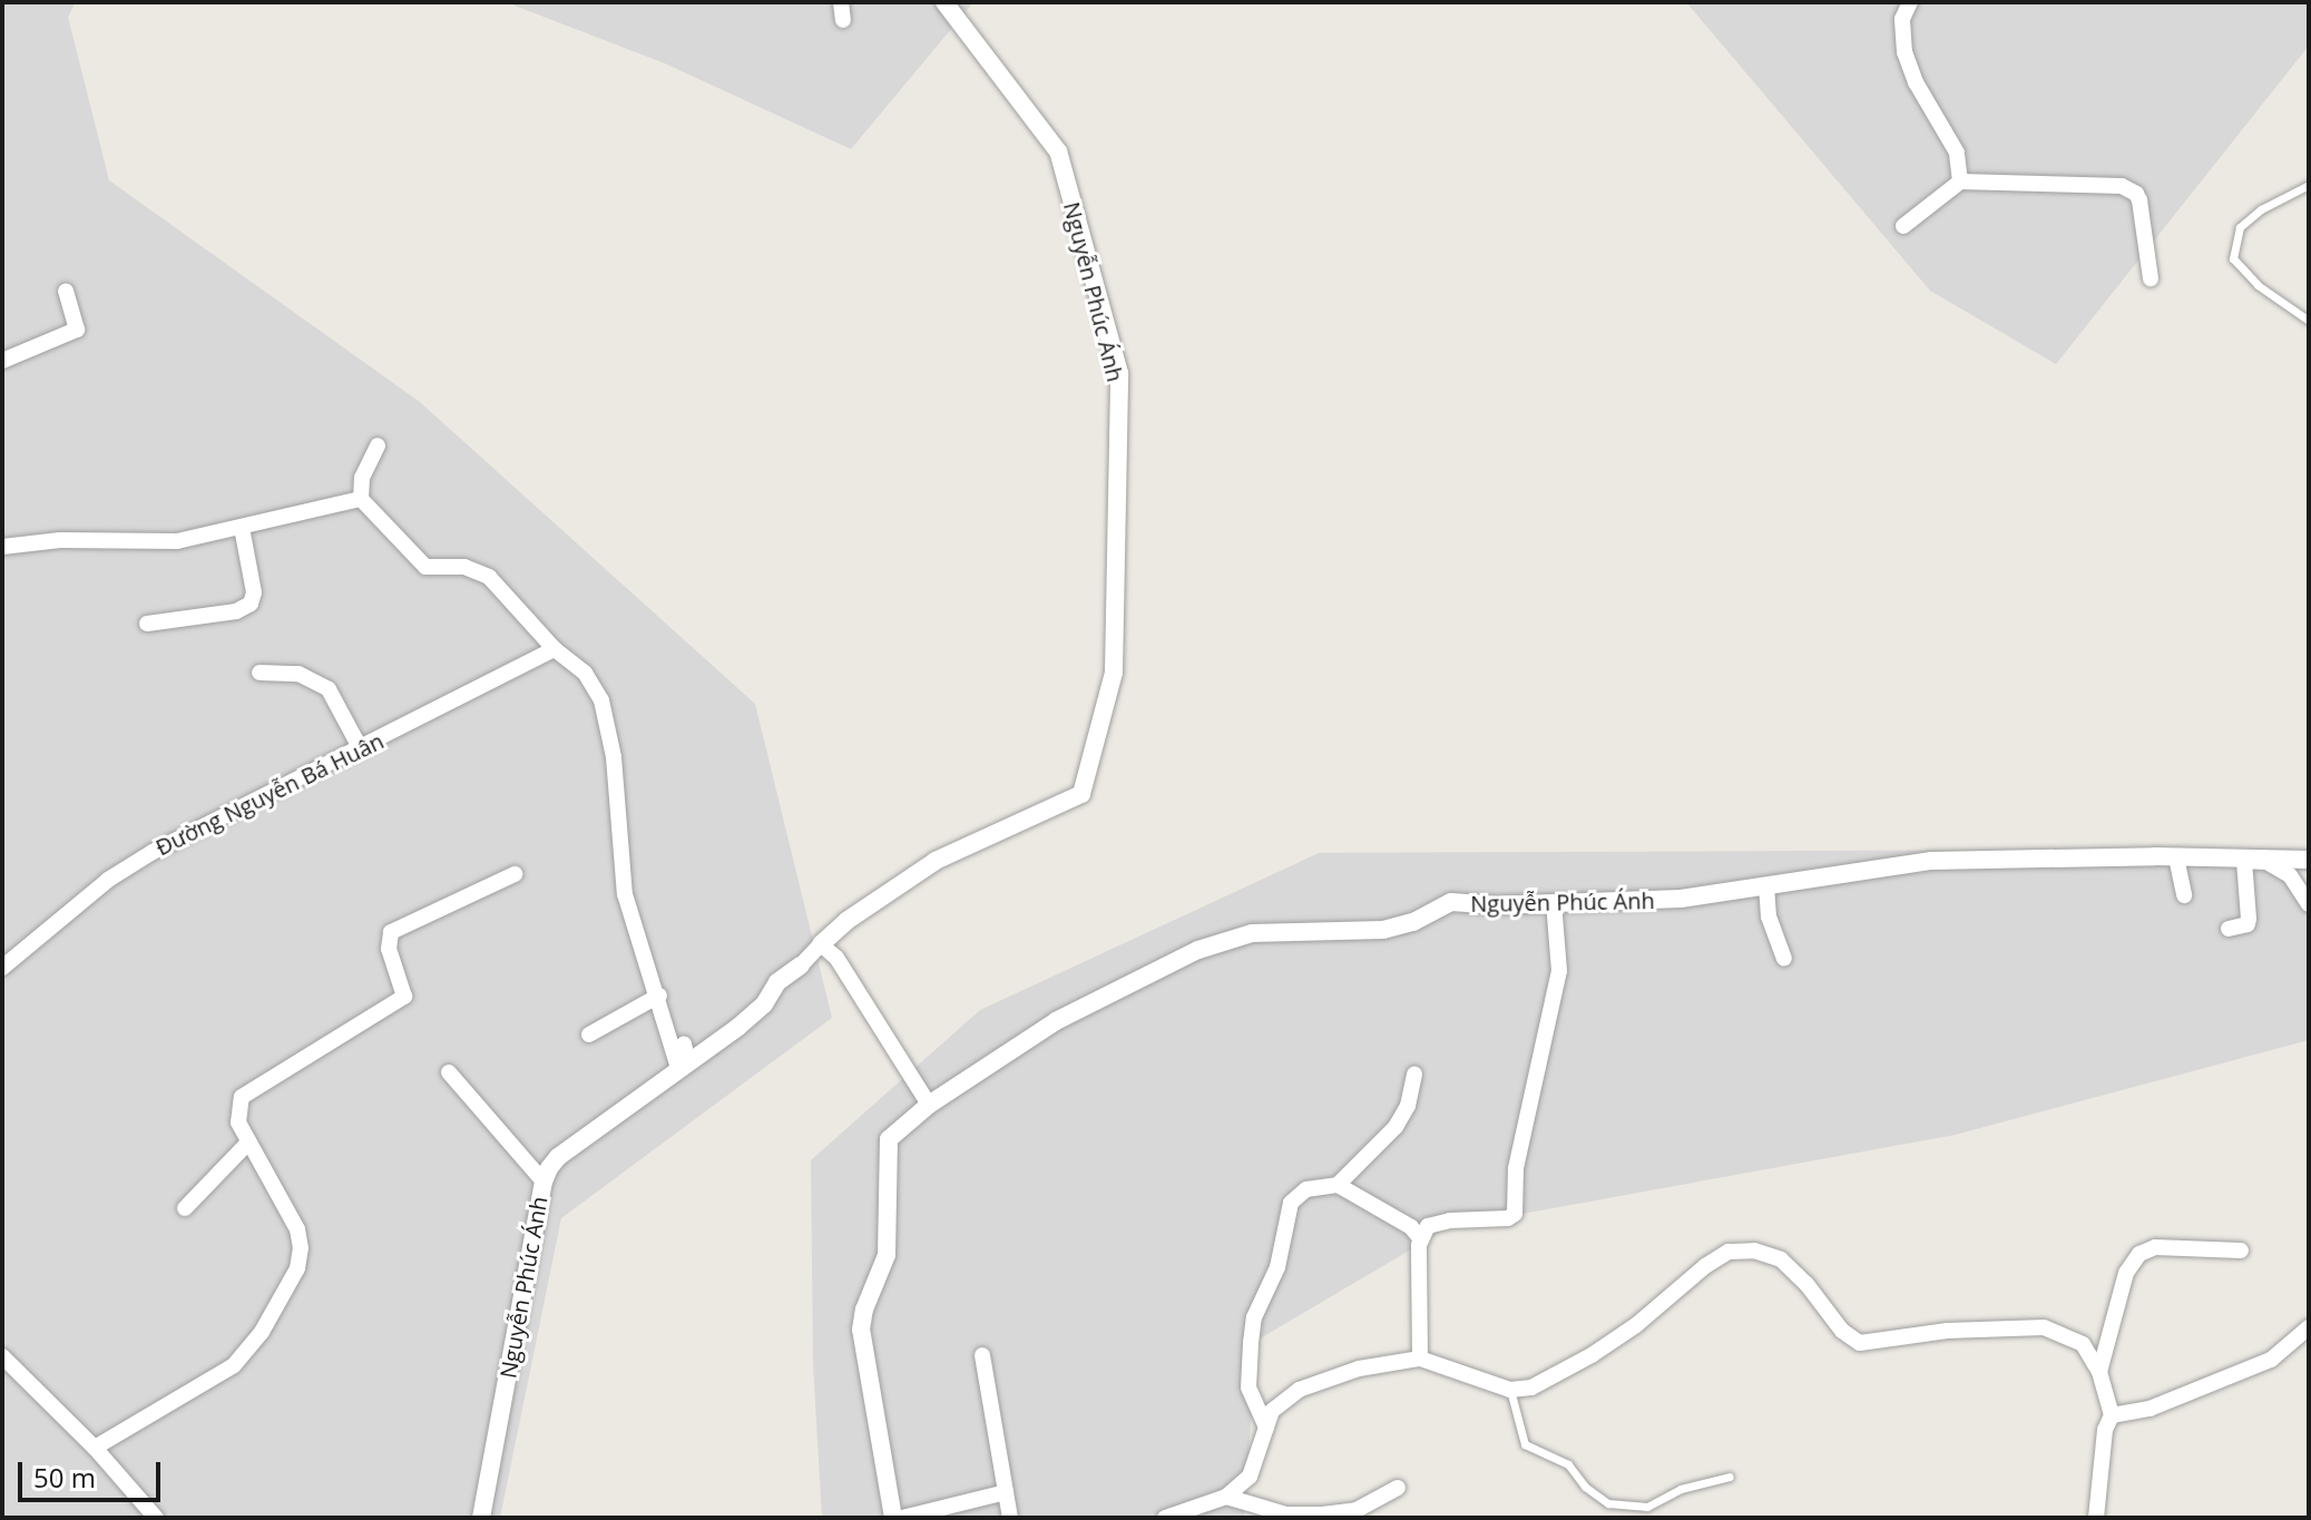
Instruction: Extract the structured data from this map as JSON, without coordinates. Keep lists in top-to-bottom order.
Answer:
{
  "streets": {
    "street": ["Nguyễn Phúc Ánh", "Đường Nguyễn Bá Huân"]
  },
  "scale_bar": "50 m"
}
